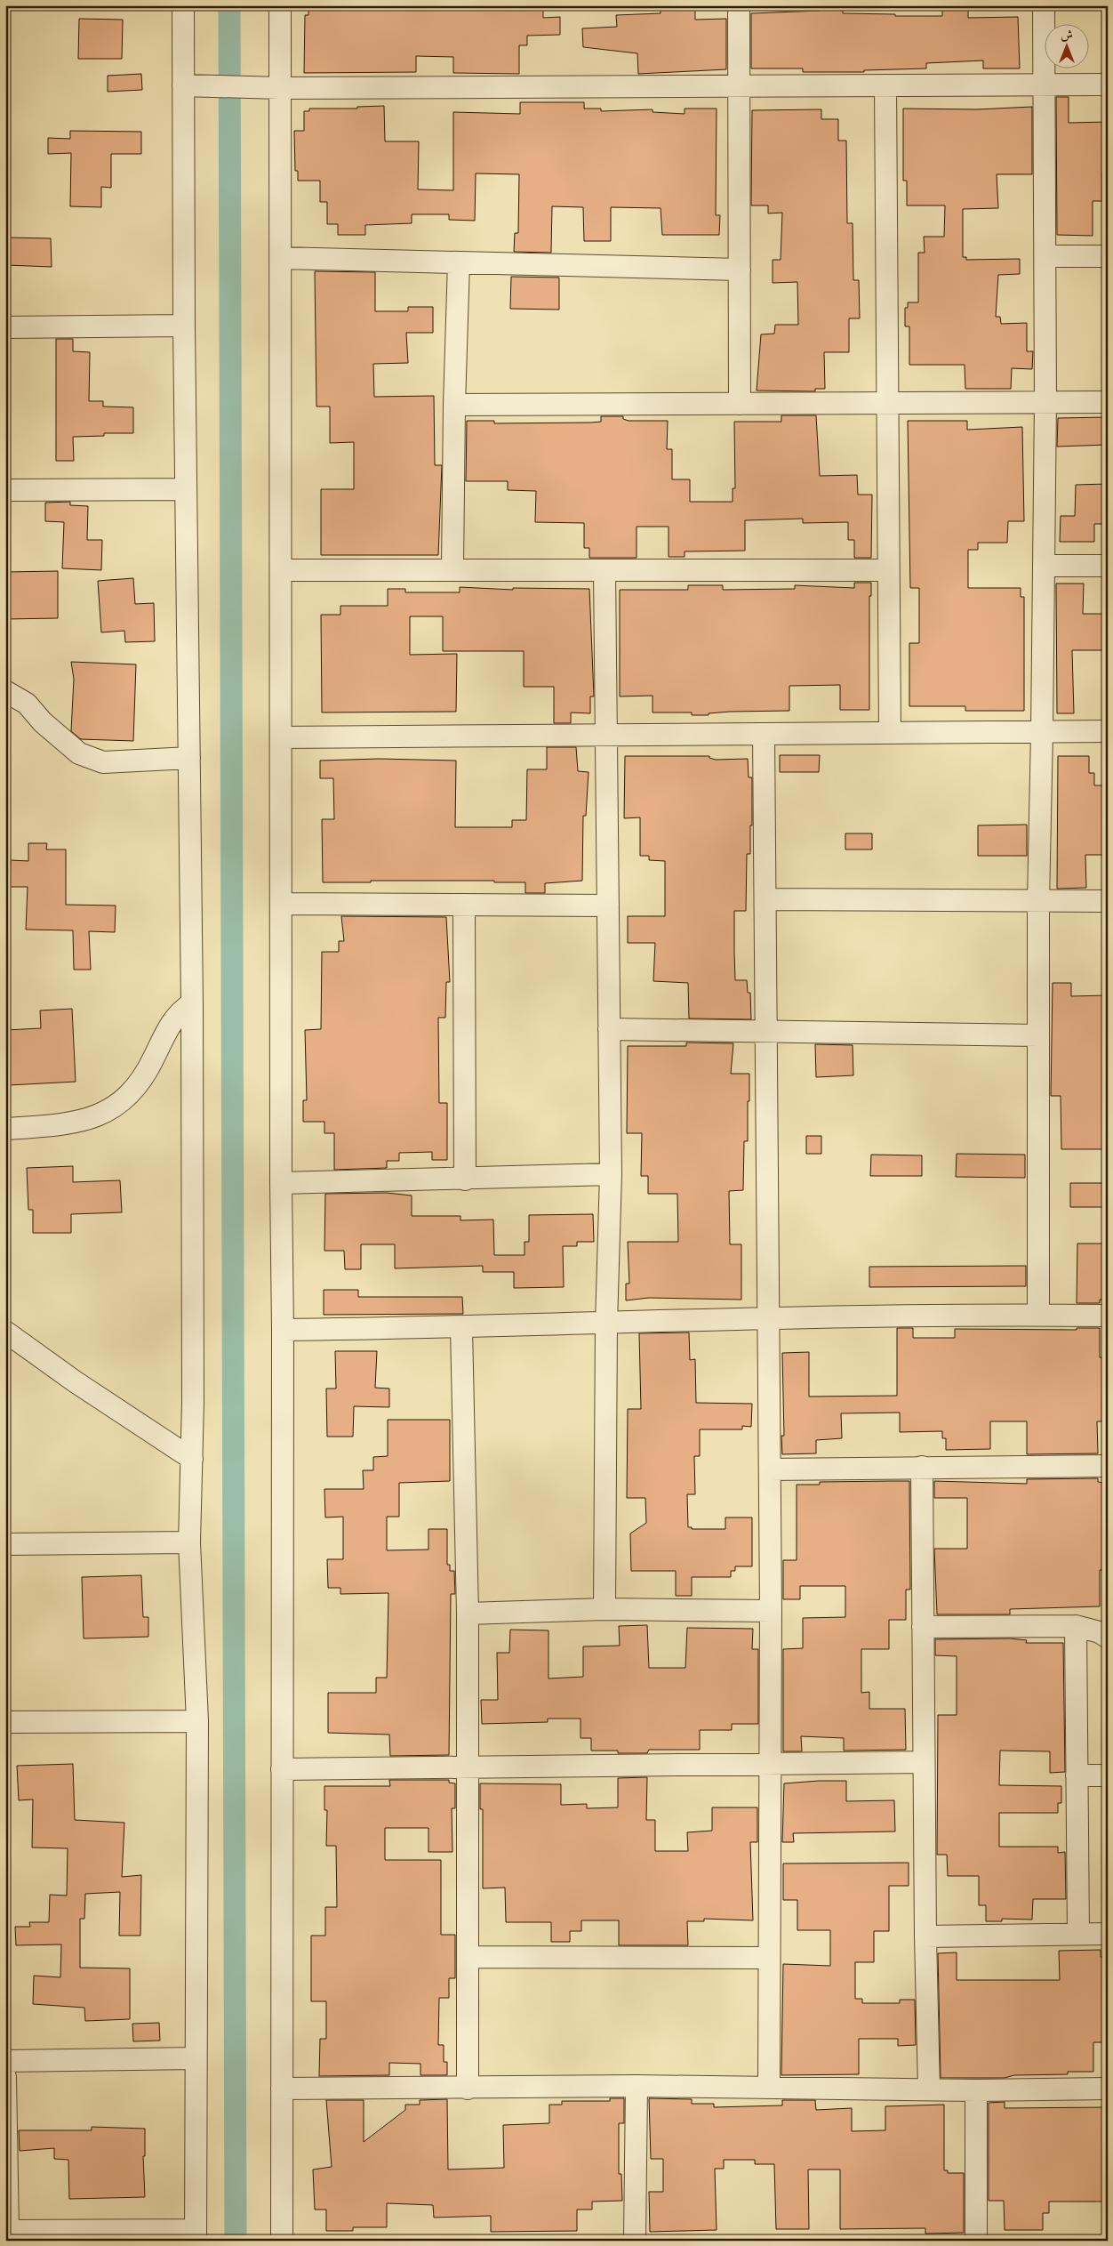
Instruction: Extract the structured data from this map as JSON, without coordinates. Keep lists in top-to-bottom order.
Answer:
{
  "north": "top"
}
